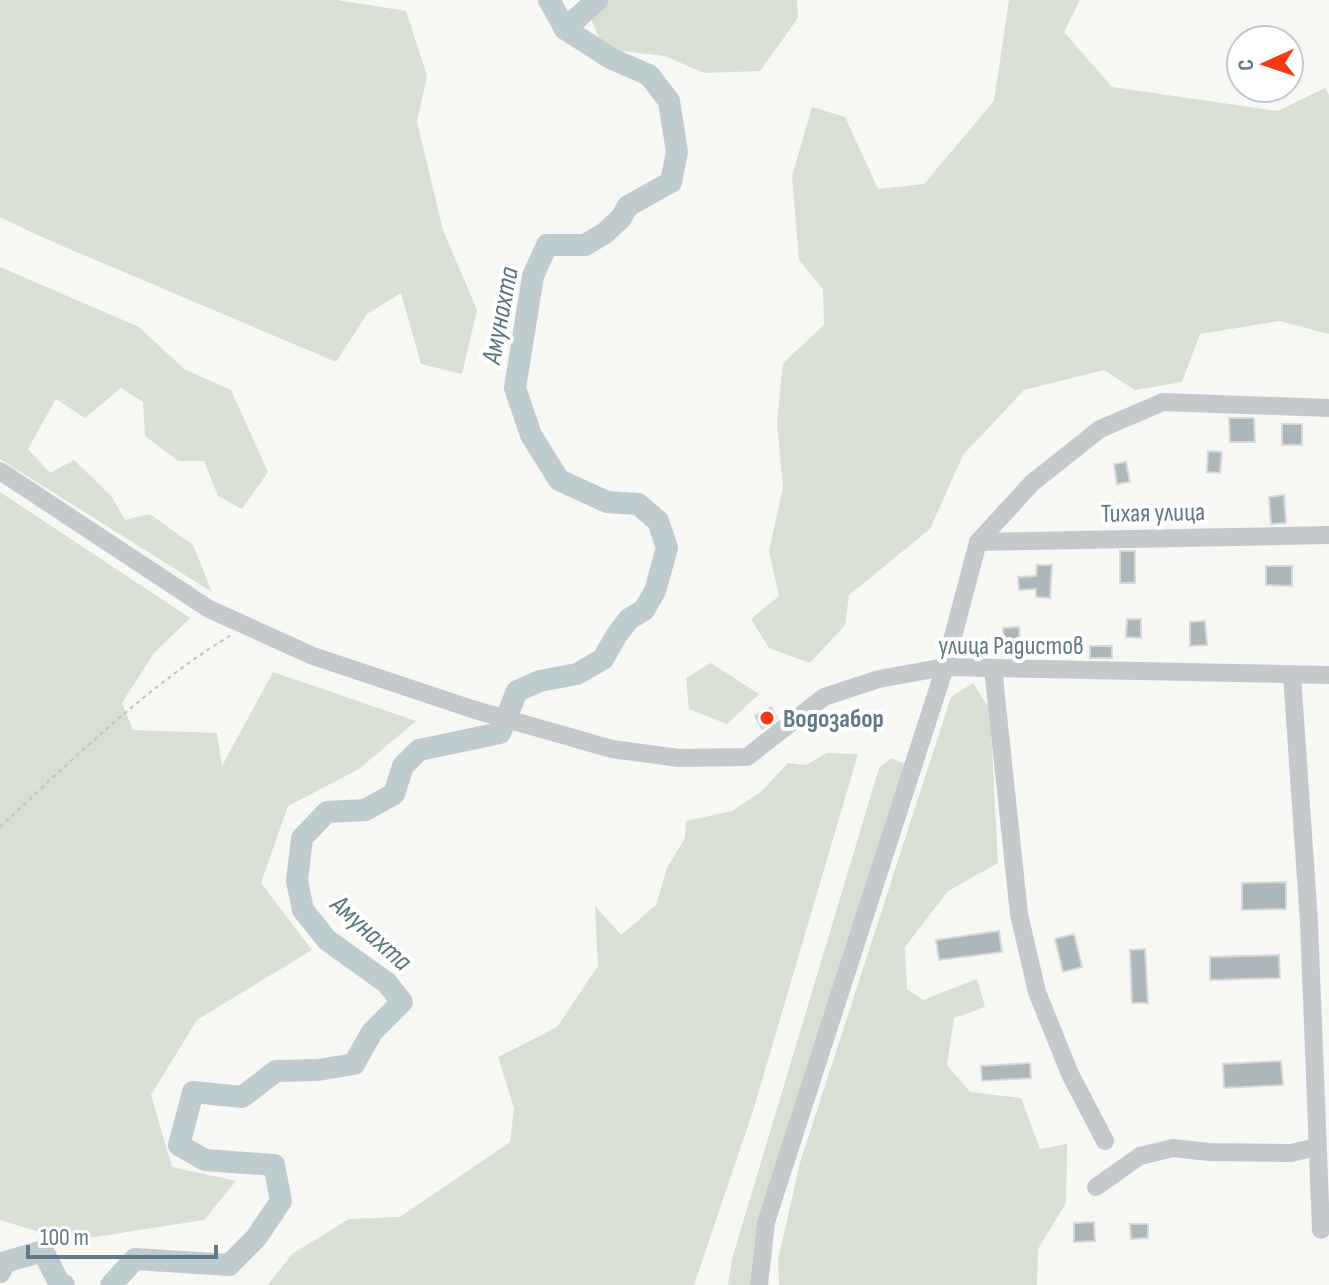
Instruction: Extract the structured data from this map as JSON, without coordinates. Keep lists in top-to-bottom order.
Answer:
{
  "streets": {
    "street": ["Тихая улица", "улица Радистов"]
  },
  "water": ["Амунахта"],
  "places": ["Водозабор"],
  "scale_bar": "100 m",
  "north": "left"
}
